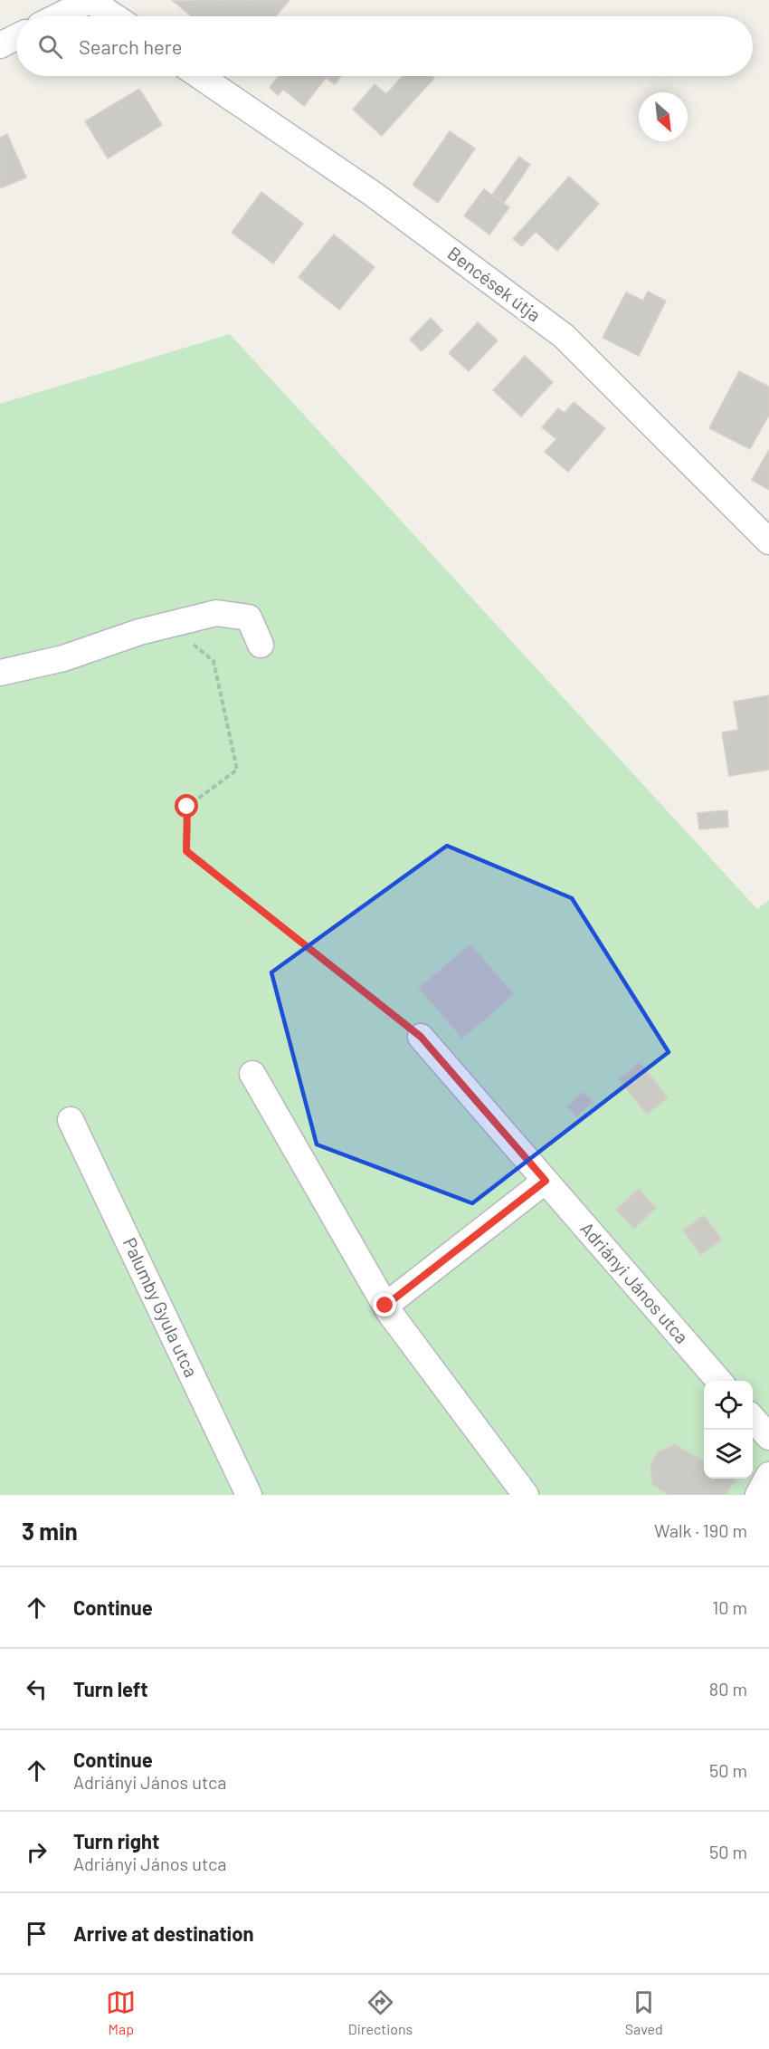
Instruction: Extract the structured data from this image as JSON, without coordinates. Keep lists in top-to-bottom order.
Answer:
{
  "streets": {
    "street": ["Bencések útja", "Adriányi János utca", "Palumby Gyula utca"]
  },
  "north": "bottom right",
  "page": {
    "search": "Search here",
    "heading": ["3 min", "Walk · 190 m"],
    "list": [
      ["Continue", "10 m"],
      ["Turn left", "80 m"],
      ["Continue", "Adriányi János utca", "50 m"],
      ["Turn right", "Adriányi János utca", "50 m"],
      "Arrive at destination"
    ],
    "nav": ["Map", "Directions", "Saved"]
  }
}
